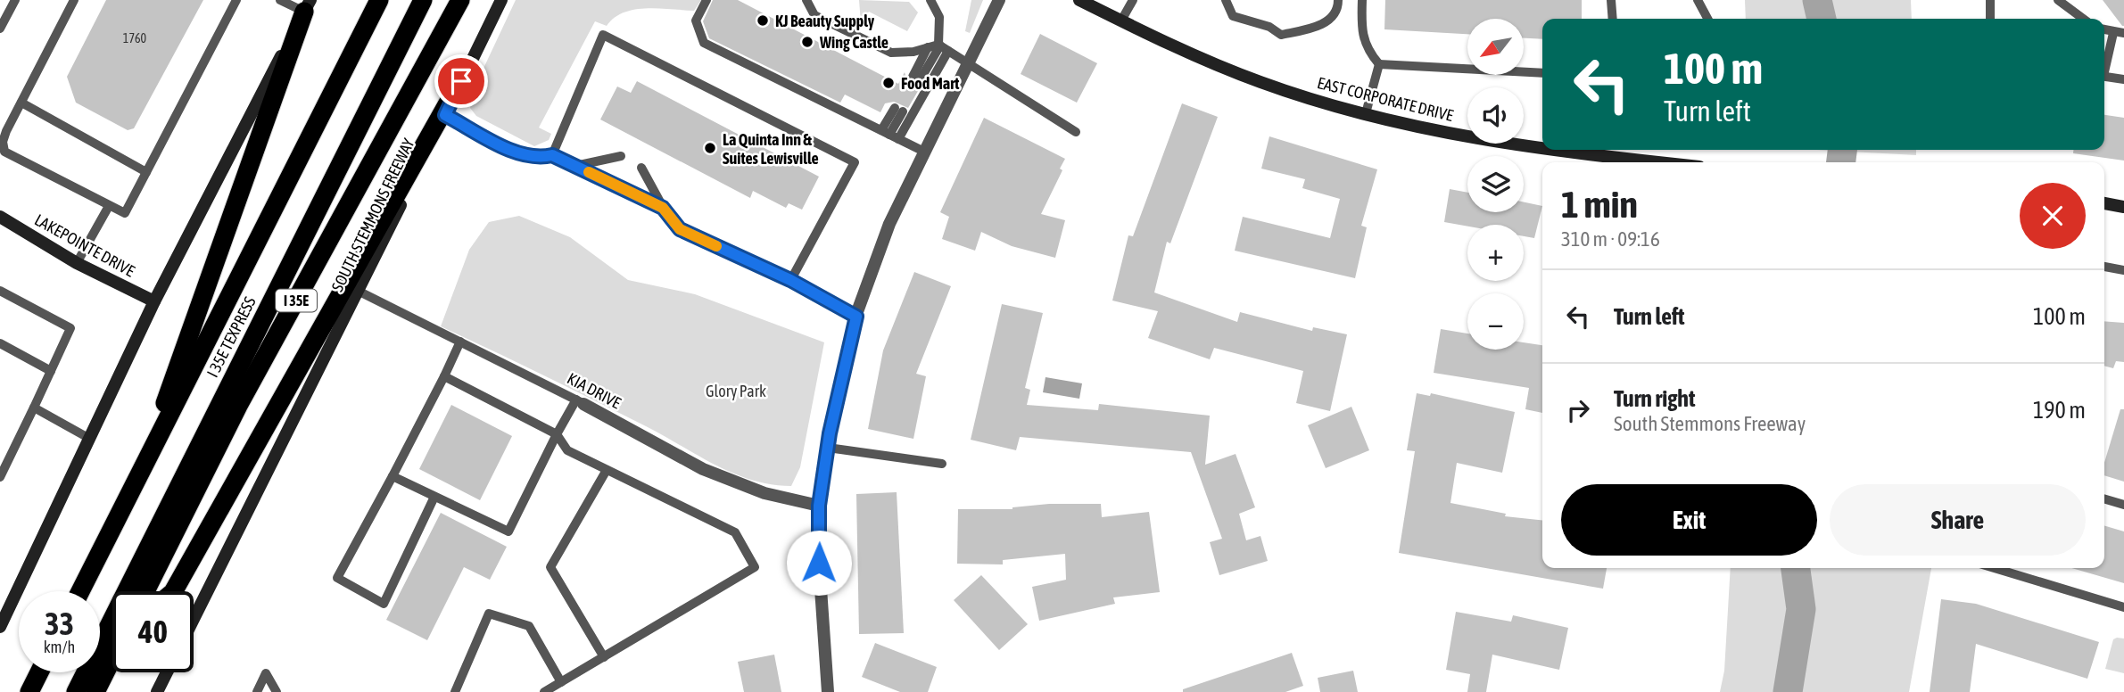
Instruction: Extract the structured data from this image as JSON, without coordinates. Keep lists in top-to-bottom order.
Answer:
{
  "streets": {
    "highway": ["SOUTH STEMMONS FREEWAY", "I 35E", "I 35E TEXPRESS"],
    "main road": ["EAST CORPORATE DRIVE", "LAKEPOINTE DRIVE"],
    "street": ["KIA DRIVE"]
  },
  "crossings": [
    ["SOUTH STEMMONS FREEWAY", "KIA DRIVE"]
  ],
  "parks": ["Glory Park"],
  "places": [
    "KJ Beauty Supply",
    "Wing Castle",
    "Food Mart",
    "La Quinta Inn & Suites Lewisville"
  ],
  "house_numbers": ["1760"],
  "north": "bottom left",
  "page": {
    "map_buttons": ["+", "−"],
    "turn": ["100 m", "Turn left"],
    "heading": ["1 min", "310 m · 09:16"],
    "list": [
      {
        "name": "Turn left",
        "value": "100 m"
      },
      {
        "name": "Turn right",
        "note": "South Stemmons Freeway",
        "value": "190 m"
      }
    ],
    "buttons": ["Exit", "Share"],
    "speed": "33 km/h",
    "limit": "40"
  }
}
